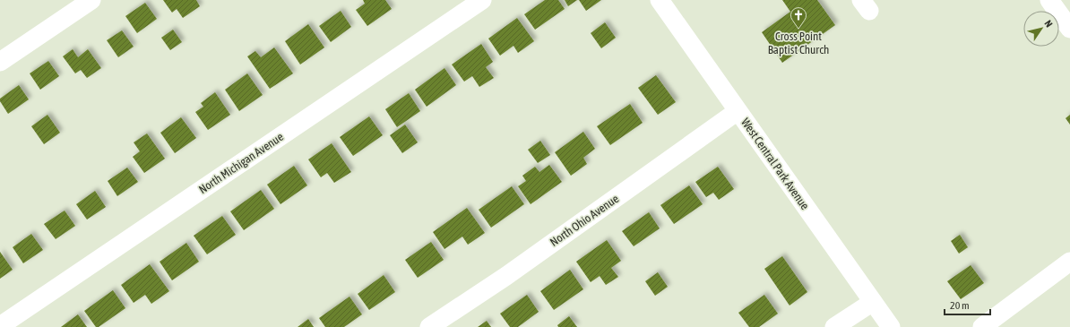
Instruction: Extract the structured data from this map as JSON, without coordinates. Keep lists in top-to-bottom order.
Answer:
{
  "streets": {
    "street": ["North Michigan Avenue", "West Central Park Avenue", "North Ohio Avenue"]
  },
  "crossings": [
    ["West Central Park Avenue", "North Ohio Avenue"]
  ],
  "places": {
    "church": ["Cross Point Baptist Church"]
  },
  "scale_bar": "20 m",
  "north": "top right"
}
